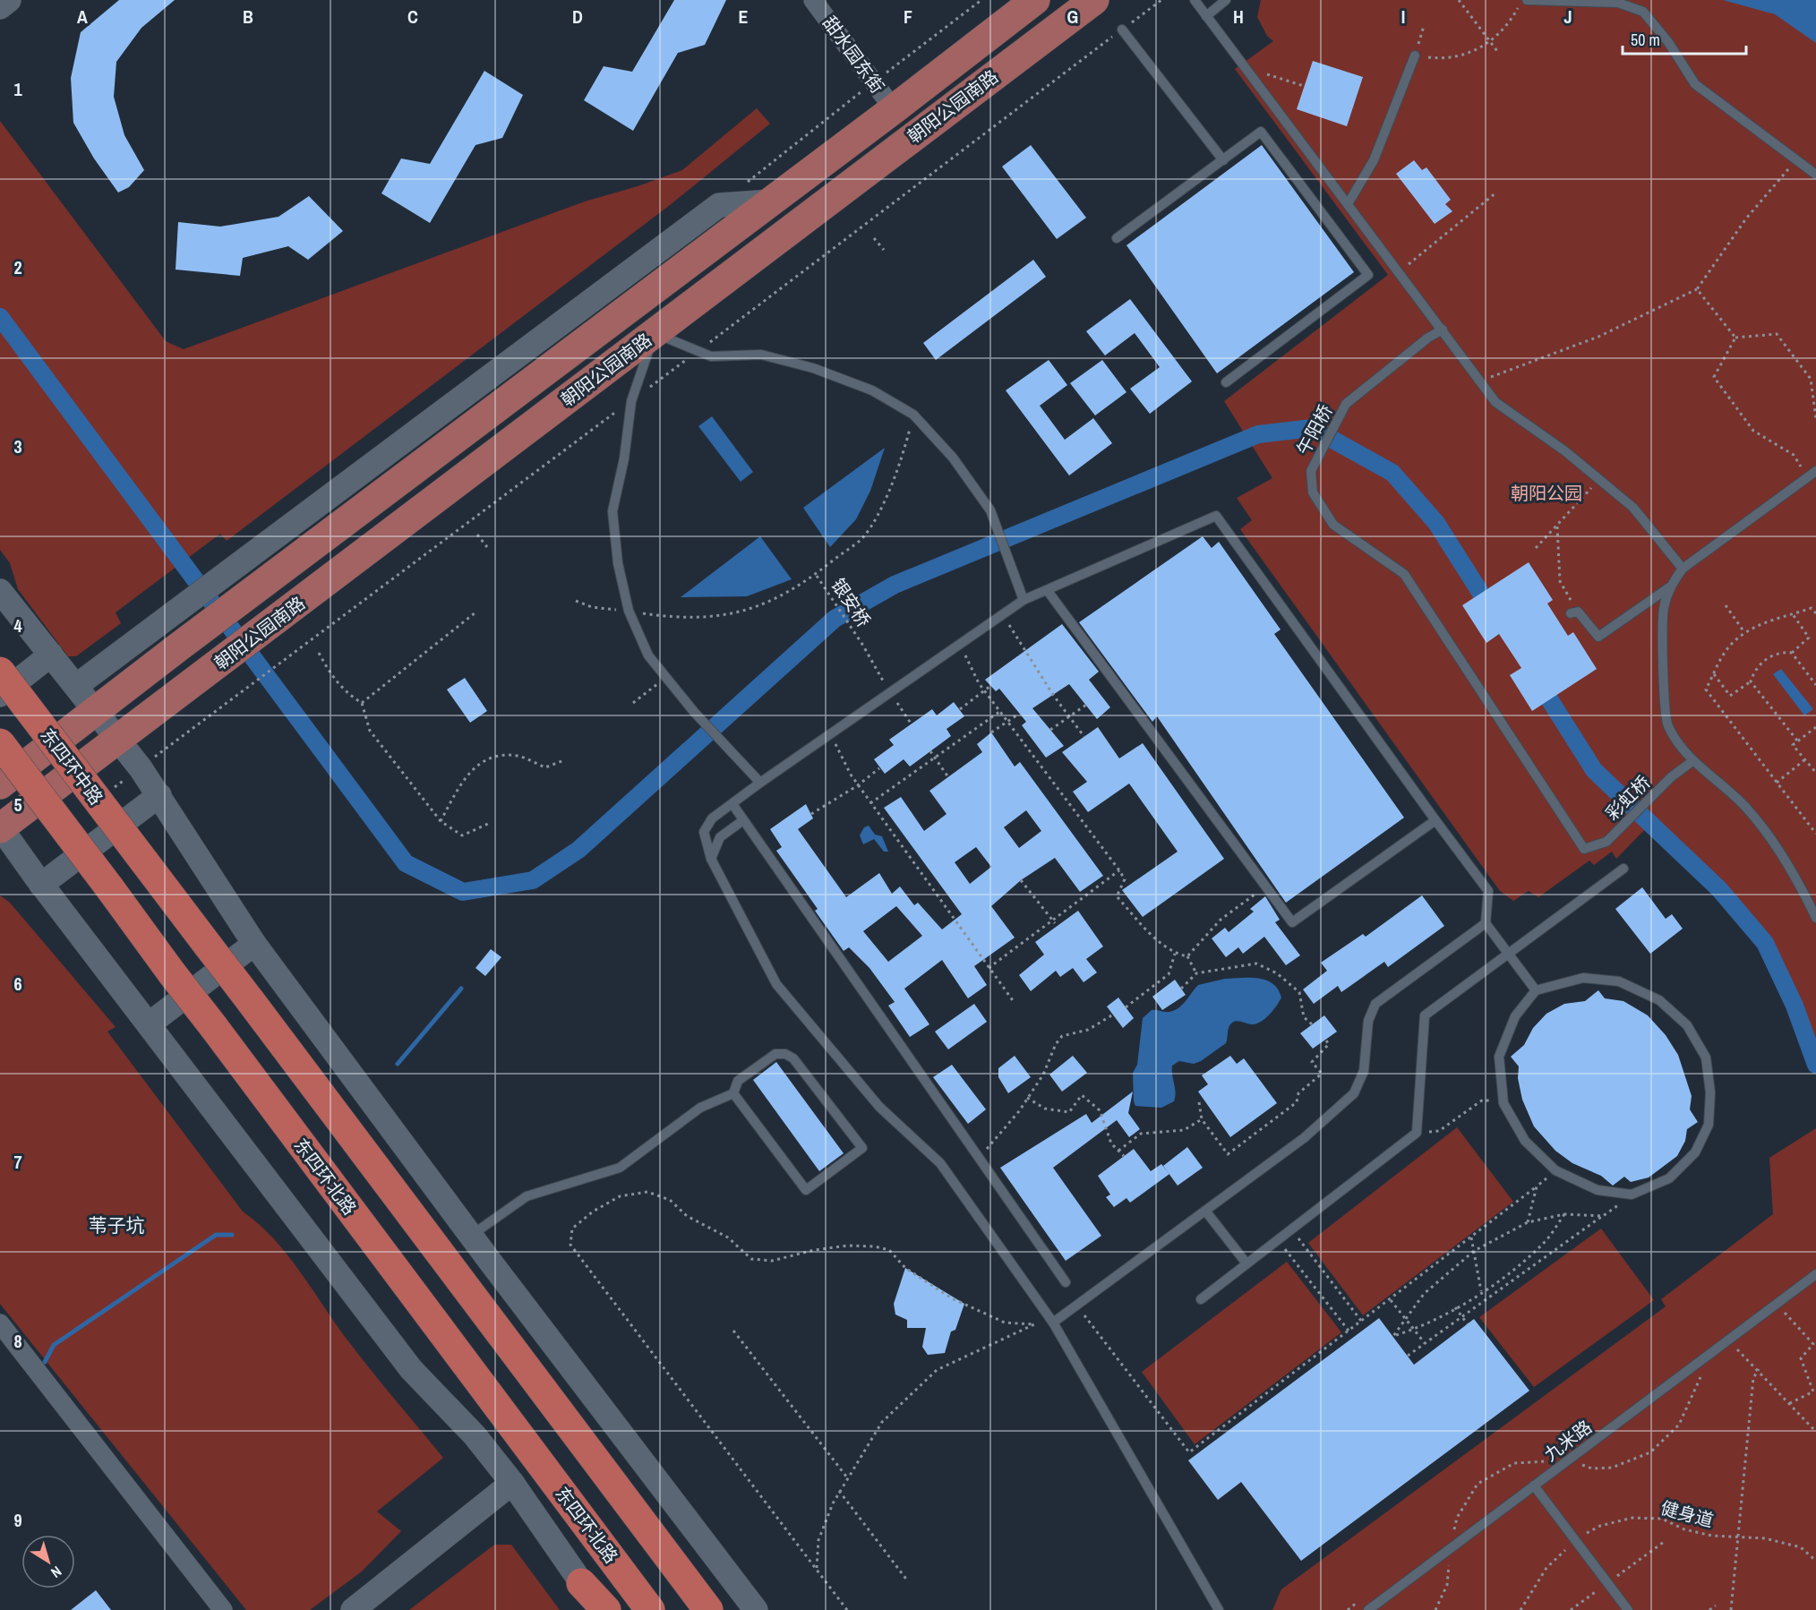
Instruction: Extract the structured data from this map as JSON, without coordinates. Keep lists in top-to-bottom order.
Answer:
{
  "streets": {
    "highway": ["东四环中路", "东四环北路"],
    "main road": ["朝阳公园南路"],
    "street": ["甜水园东街"],
    "lane": ["午阳桥", "彩虹桥", "九米路"],
    "path": ["银安桥", "健身道"]
  },
  "crossings": [
    ["甜水园东街", "朝阳公园南路"],
    ["朝阳公园南路", "东四环北路"],
    ["午阳桥", "彩虹桥"]
  ],
  "districts": ["苇子坑"],
  "parks": ["朝阳公园"],
  "scale_bar": "50 m",
  "north": "bottom right",
  "grid": {
    "columns": [
      "A",
      "B",
      "C",
      "D",
      "E",
      "F",
      "G",
      "H",
      "I",
      "J"
    ],
    "rows": [
      "1",
      "2",
      "3",
      "4",
      "5",
      "6",
      "7",
      "8",
      "9"
    ]
  }
}
